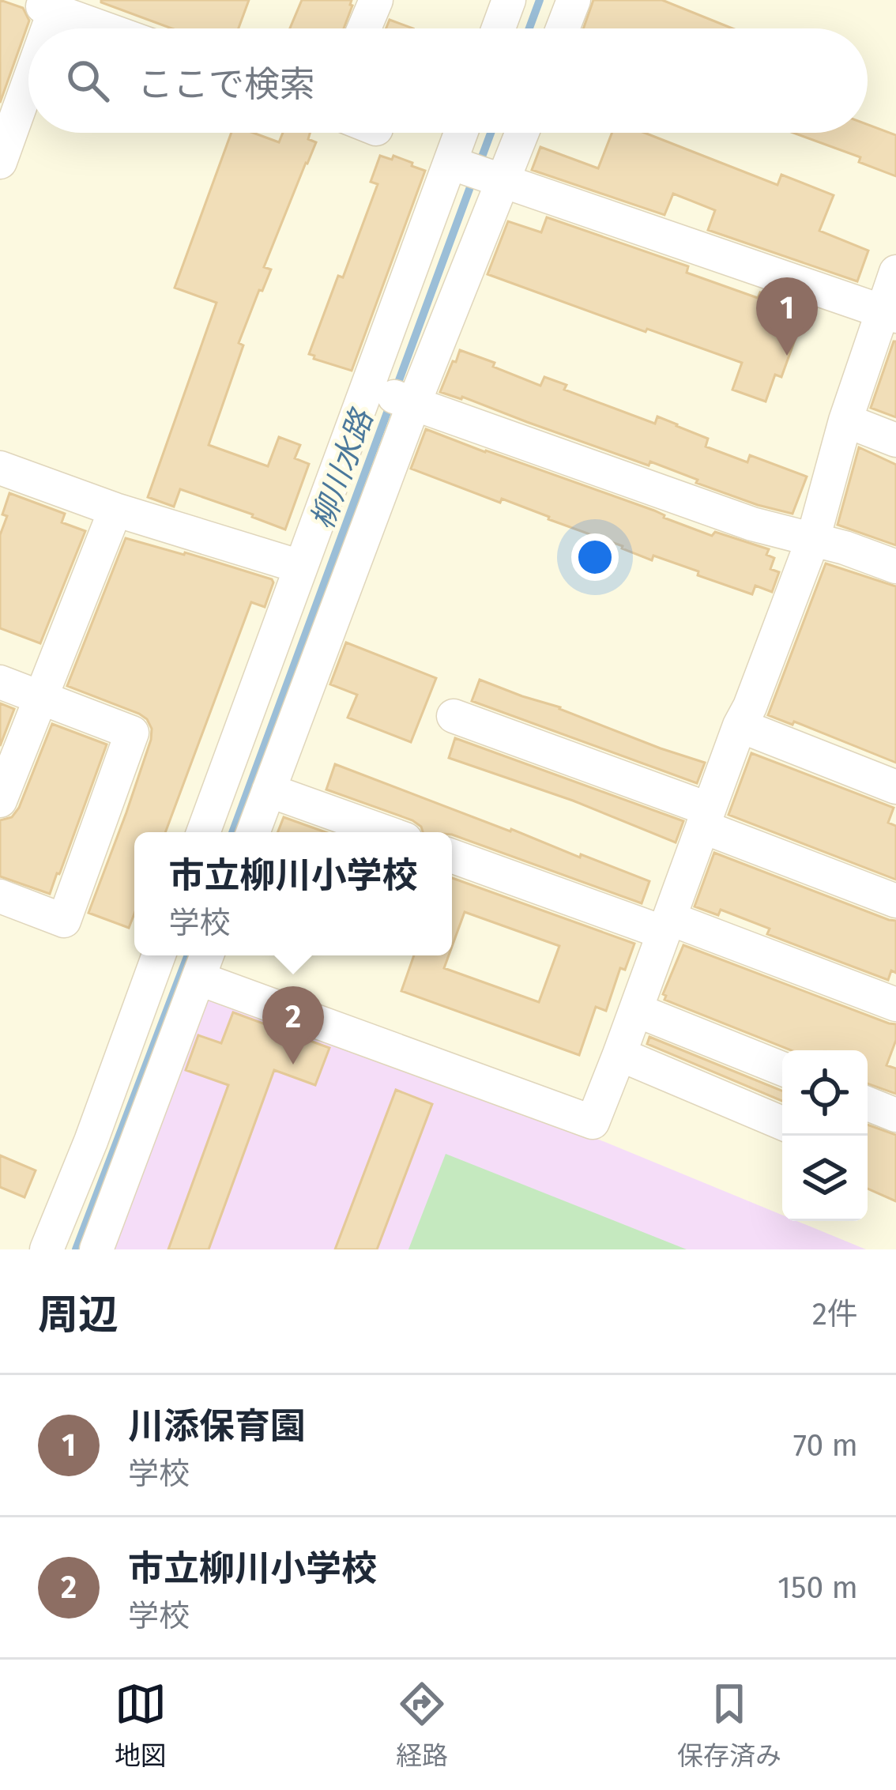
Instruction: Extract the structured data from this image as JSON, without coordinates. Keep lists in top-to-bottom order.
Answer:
{
  "water": ["柳川水路"],
  "page": {
    "search": "ここで検索",
    "pins": ["1", "2"],
    "popup": ["市立柳川小学校", "学校"],
    "heading": ["周辺", "2件"],
    "list": [
      {
        "mark": "1",
        "name": "川添保育園",
        "note": "学校",
        "value": "70 m"
      },
      {
        "mark": "2",
        "name": "市立柳川小学校",
        "note": "学校",
        "value": "150 m"
      }
    ],
    "nav": ["地図", "経路", "保存済み"]
  }
}
